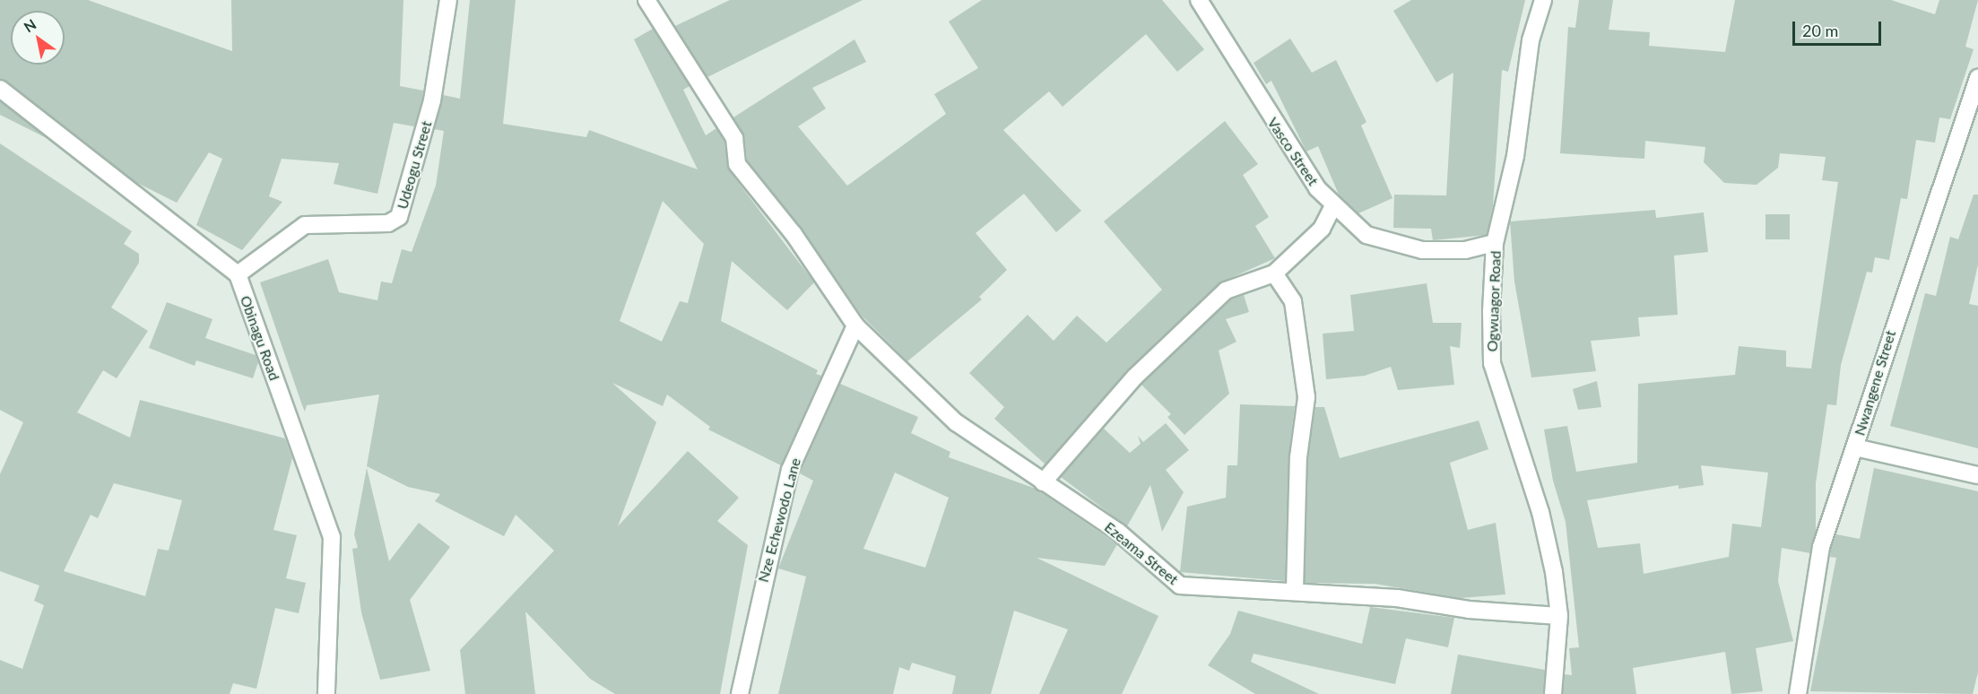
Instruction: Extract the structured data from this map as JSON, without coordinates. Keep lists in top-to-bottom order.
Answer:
{
  "streets": {
    "street": [
      "Vasco Street",
      "Udeogu Street",
      "Ogwuagor Road",
      "Obinagu Road",
      "Nwangene Street",
      "Nze Echewodo Lane",
      "Ezeama Street"
    ]
  },
  "crossings": [
    ["Vasco Street", "Ogwuagor Road"],
    ["Udeogu Street", "Obinagu Road"],
    ["Ogwuagor Road", "Ezeama Street"],
    ["Nze Echewodo Lane", "Ezeama Street"]
  ],
  "scale_bar": "20 m",
  "north": "top left"
}
